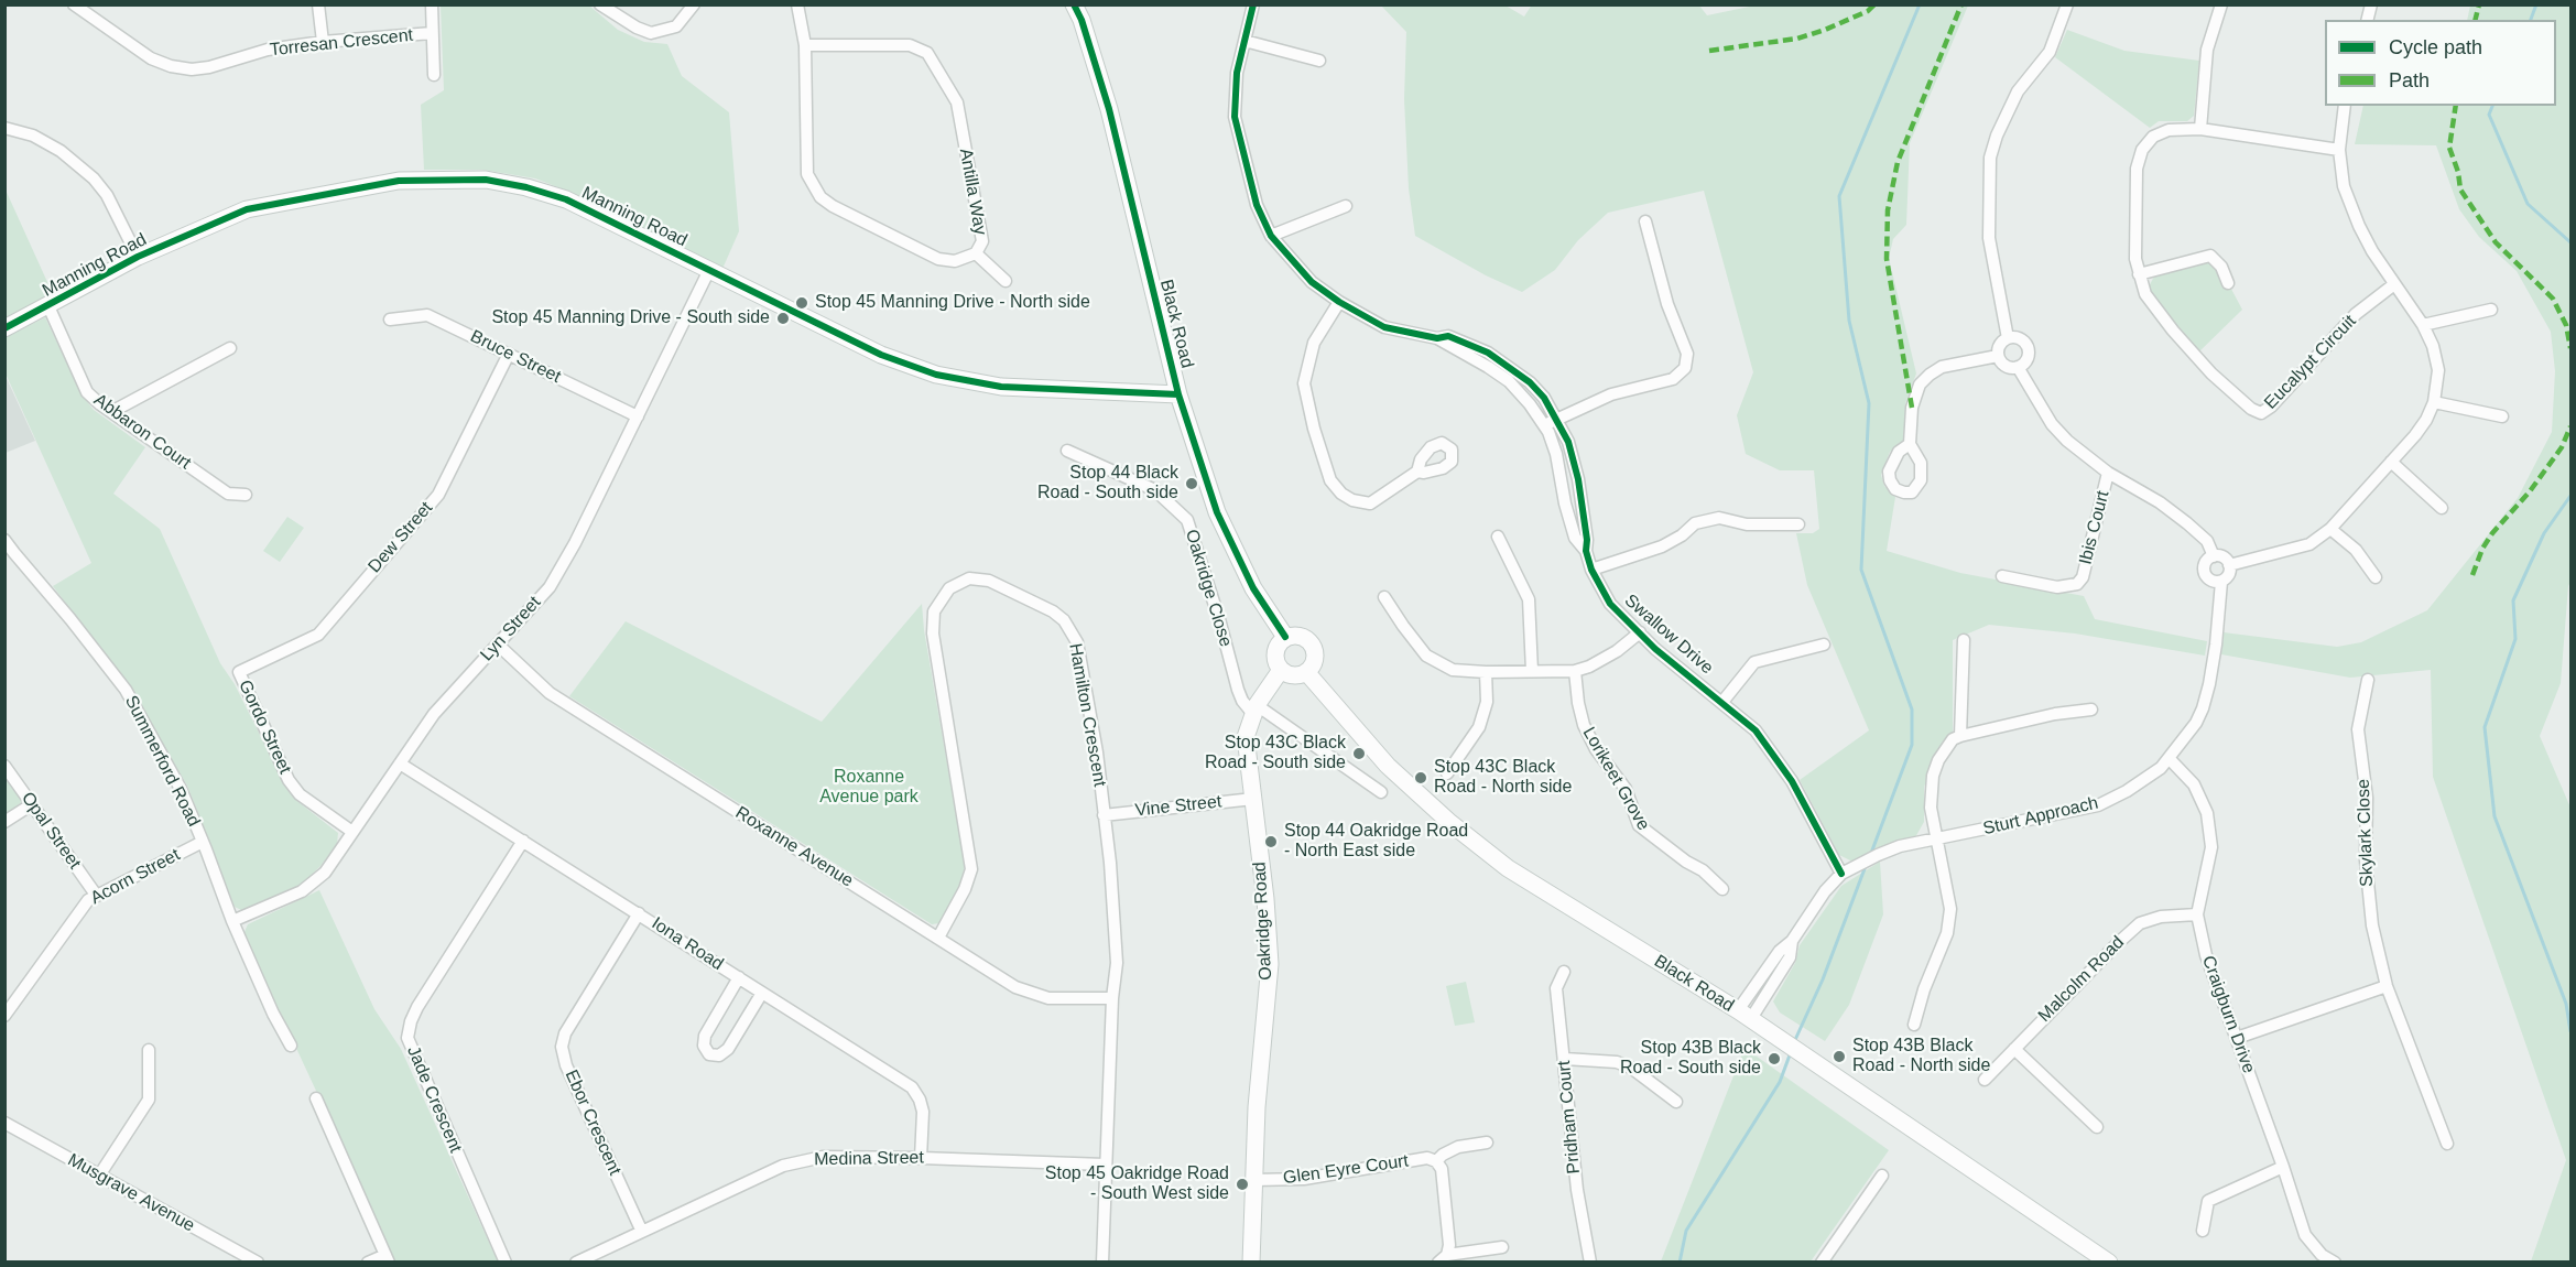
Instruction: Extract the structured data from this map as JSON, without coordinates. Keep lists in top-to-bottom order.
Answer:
{
  "streets": {
    "street": [
      "Torresan Crescent",
      "Antilla Way",
      "Manning Road",
      "Black Road",
      "Bruce Street",
      "Eucalypt Circuit",
      "Abbaron Court",
      "Ibis Court",
      "Dew Street",
      "Oakridge Close",
      "Lyn Street",
      "Swallow Drive",
      "Hamilton Crescent",
      "Gordo Street",
      "Summerford Road",
      "Lorikeet Grove",
      "Vine Street",
      "Sturt Approach",
      "Opal Street",
      "Skylark Close",
      "Roxanne Avenue",
      "Acorn Street",
      "Oakridge Road",
      "Iona Road",
      "Malcolm Road",
      "Craigburn Drive",
      "Jade Crescent",
      "Pridham Court",
      "Ebor Crescent",
      "Medina Street",
      "Glen Eyre Court",
      "Musgrave Avenue"
    ]
  },
  "crossings": [
    ["Manning Road", "Black Road"],
    ["Manning Road", "Abbaron Court"],
    ["Manning Road", "Lyn Street"],
    ["Black Road", "Sturt Approach"],
    ["Black Road", "Oakridge Road"],
    ["Bruce Street", "Dew Street"],
    ["Bruce Street", "Lyn Street"],
    ["Dew Street", "Gordo Street"],
    ["Oakridge Close", "Oakridge Road"],
    ["Lyn Street", "Gordo Street"],
    ["Lyn Street", "Summerford Road"],
    ["Lyn Street", "Roxanne Avenue"],
    ["Lyn Street", "Iona Road"],
    ["Swallow Drive", "Sturt Approach"],
    ["Hamilton Crescent", "Vine Street"],
    ["Hamilton Crescent", "Roxanne Avenue"],
    ["Hamilton Crescent", "Medina Street"],
    ["Summerford Road", "Acorn Street"],
    ["Vine Street", "Oakridge Road"],
    ["Sturt Approach", "Craigburn Drive"],
    ["Opal Street", "Acorn Street"],
    ["Oakridge Road", "Glen Eyre Court"],
    ["Iona Road", "Jade Crescent"],
    ["Iona Road", "Ebor Crescent"],
    ["Iona Road", "Medina Street"],
    ["Malcolm Road", "Craigburn Drive"],
    ["Ebor Crescent", "Medina Street"]
  ],
  "parks": ["Roxanne Avenue park"],
  "places": [
    "Stop 45 Manning Drive - North side",
    "Stop 45 Manning Drive - South side",
    "Stop 44 Black Road - South side",
    "Stop 43C Black Road - South side",
    "Stop 43C Black Road - North side",
    "Stop 44 Oakridge Road - North East side",
    "Stop 43B Black Road - North side",
    "Stop 43B Black Road - South side",
    "Stop 45 Oakridge Road - South West side"
  ],
  "legend": ["Cycle path", "Path"]
}
